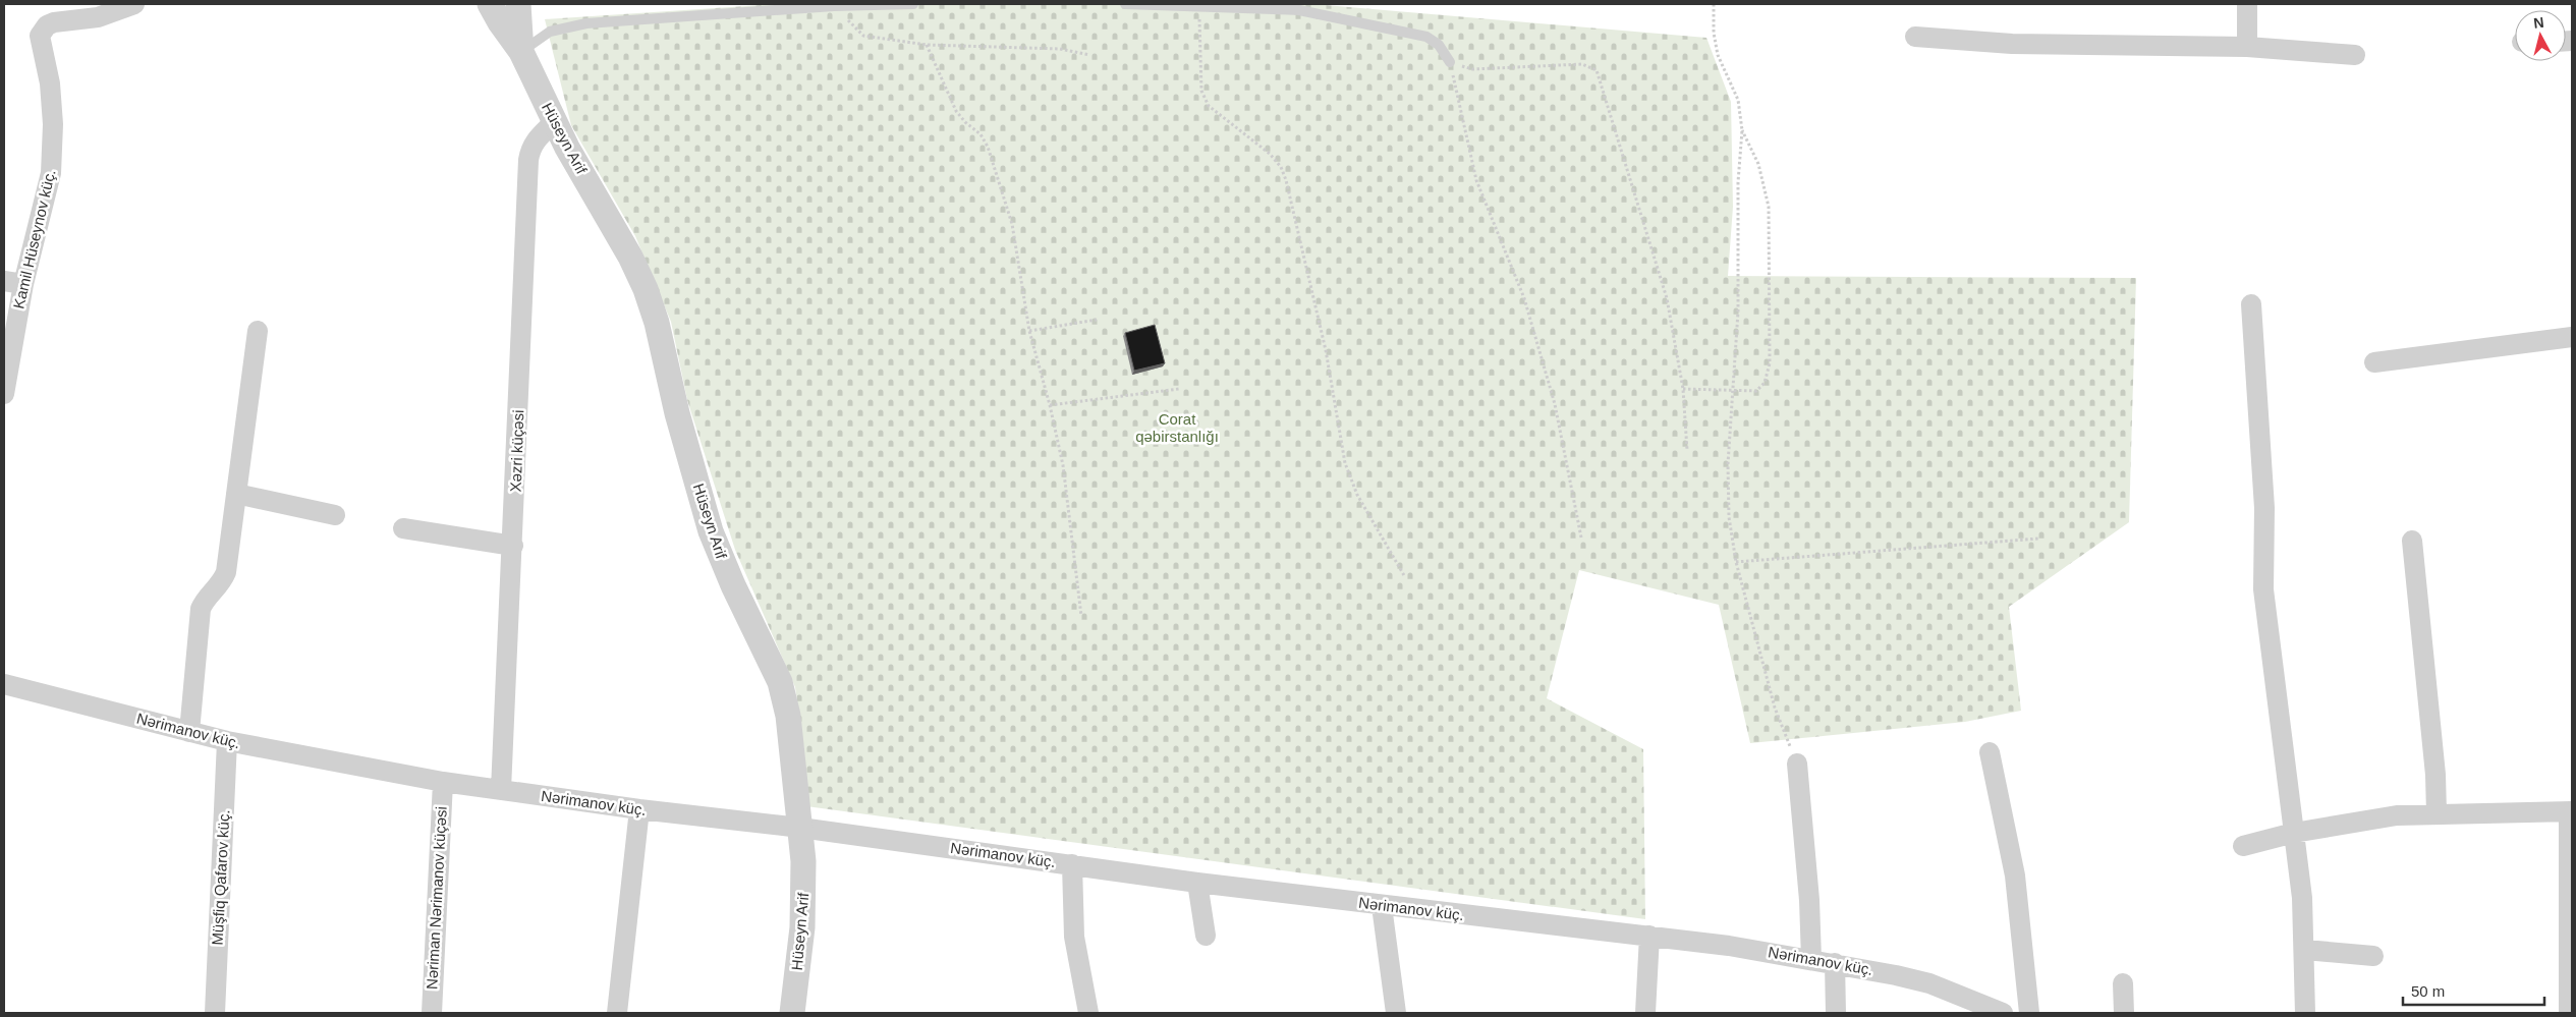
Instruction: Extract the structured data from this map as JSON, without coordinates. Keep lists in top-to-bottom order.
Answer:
{
  "streets": {
    "street": [
      "Hüseyn Arif",
      "Kamil Hüseynov küç.",
      "Xəzri küçəsi",
      "Nərimanov küç.",
      "Müşfiq Qafarov küç.",
      "Nəriman Nərimanov küçəsi"
    ]
  },
  "crossings": [
    ["Hüseyn Arif", "Xəzri küçəsi"],
    ["Hüseyn Arif", "Nərimanov küç."],
    ["Xəzri küçəsi", "Nərimanov küç."],
    ["Nərimanov küç.", "Müşfiq Qafarov küç."],
    ["Nərimanov küç.", "Nəriman Nərimanov küçəsi"]
  ],
  "parks": ["Corat qəbirstanlığı"],
  "scale_bar": "50 m",
  "north": "top"
}
